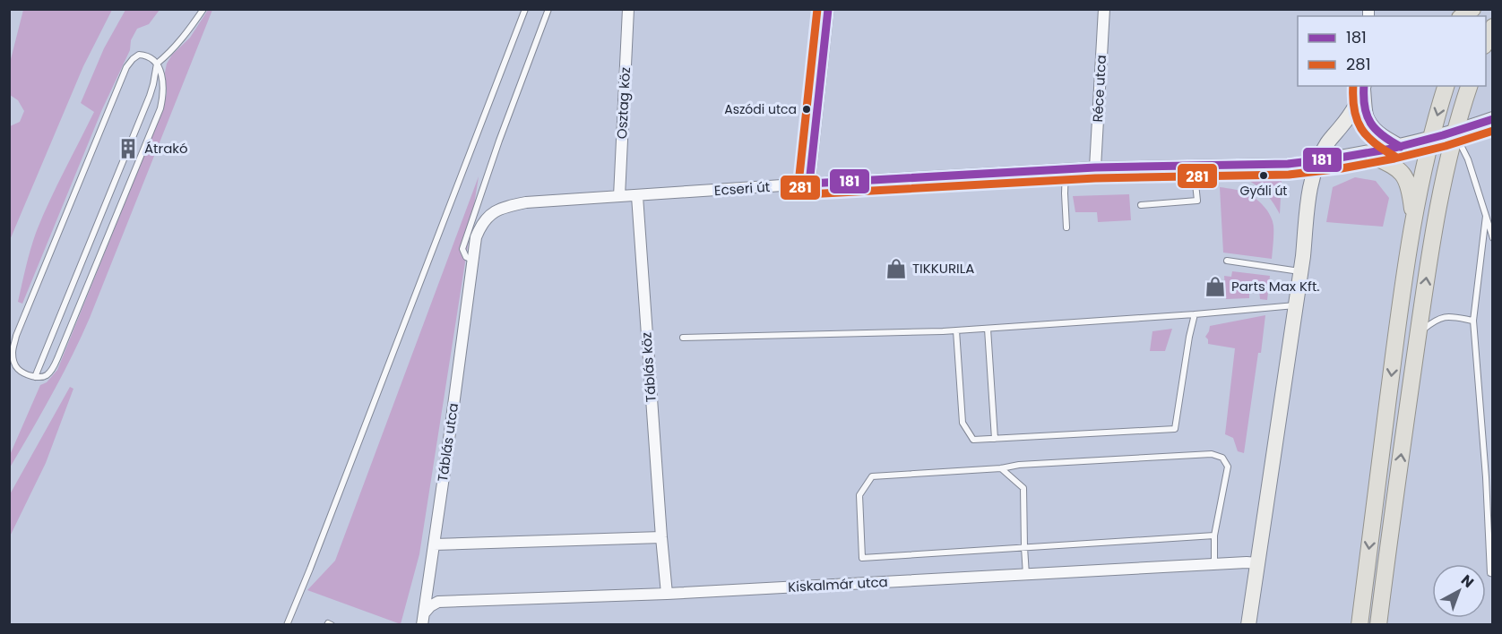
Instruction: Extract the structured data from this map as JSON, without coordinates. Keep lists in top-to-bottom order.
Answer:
{
  "streets": {
    "street": [
      "Réce utca",
      "Osztag köz",
      "Ecseri út",
      "Táblás köz",
      "Táblás utca",
      "Kiskalmár utca"
    ]
  },
  "crossings": [
    ["Réce utca", "Ecseri út"],
    ["Osztag köz", "Ecseri út"],
    ["Ecseri út", "Táblás köz"],
    ["Ecseri út", "Táblás utca"],
    ["Táblás köz", "Kiskalmár utca"],
    ["Táblás utca", "Kiskalmár utca"]
  ],
  "places": {
    "other": ["Aszódi utca", "Gyáli út"],
    "building": ["Átrakó"],
    "shop": ["TIKKURILA", "Parts Max Kft."]
  },
  "lines": ["transit line 181", "transit line 281"],
  "legend": ["181", "281"],
  "north": "top right"
}
